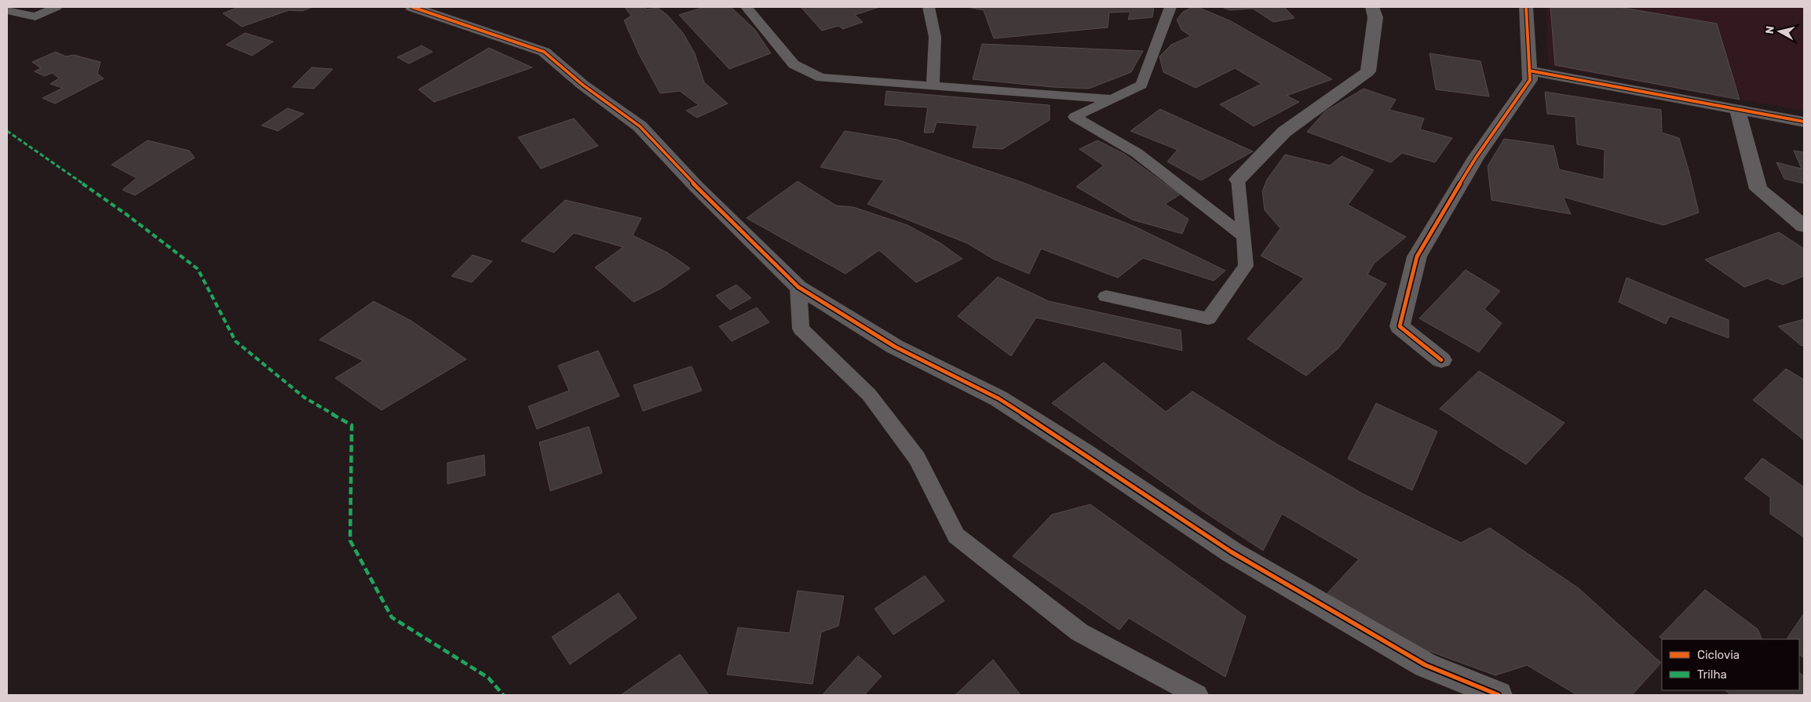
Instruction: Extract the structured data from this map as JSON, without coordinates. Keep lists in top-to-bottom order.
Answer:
{
  "legend": ["Ciclovia", "Trilha"],
  "north": "left"
}
